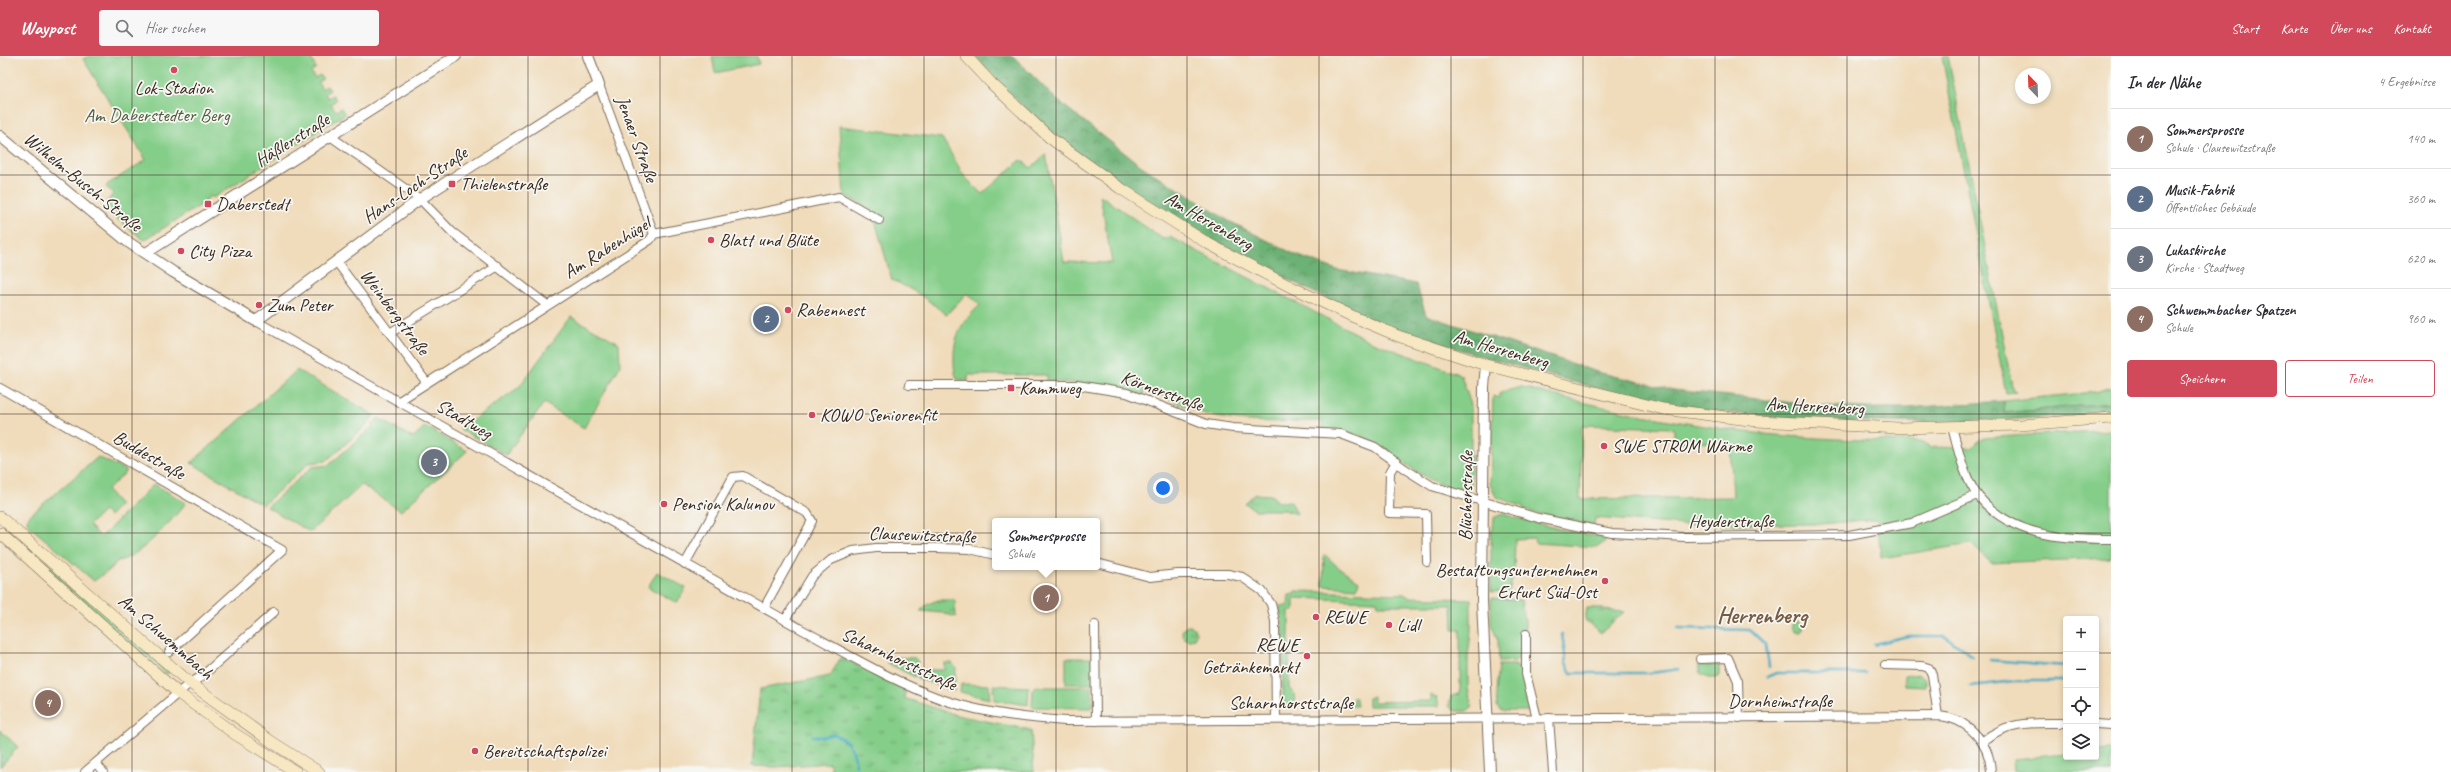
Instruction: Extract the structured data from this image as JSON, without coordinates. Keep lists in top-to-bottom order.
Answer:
{
  "streets": {
    "main road": ["Am Herrenberg", "Am Schwemmbach"],
    "street": [
      "Jenaer Straße",
      "Häßlerstraße",
      "Wilhelm-Busch-Straße",
      "Hans-Loch-Straße",
      "Am Rabenhügel",
      "Weinbergstraße",
      "Körnerstraße",
      "Stadtweg",
      "Buddestraße",
      "Blücherstraße",
      "Heyderstraße",
      "Clausewitzstraße",
      "Scharnhorststraße",
      "Dornheimstraße"
    ]
  },
  "crossings": [
    ["Jenaer Straße", "Hans-Loch-Straße"],
    ["Jenaer Straße", "Am Rabenhügel"],
    ["Häßlerstraße", "Wilhelm-Busch-Straße"],
    ["Häßlerstraße", "Stadtweg"],
    ["Wilhelm-Busch-Straße", "Stadtweg"],
    ["Hans-Loch-Straße", "Weinbergstraße"],
    ["Hans-Loch-Straße", "Stadtweg"],
    ["Am Herrenberg", "Blücherstraße"],
    ["Am Rabenhügel", "Weinbergstraße"],
    ["Am Rabenhügel", "Stadtweg"],
    ["Körnerstraße", "Blücherstraße"],
    ["Körnerstraße", "Heyderstraße"],
    ["Stadtweg", "Scharnhorststraße"],
    ["Blücherstraße", "Heyderstraße"],
    ["Blücherstraße", "Scharnhorststraße"],
    ["Blücherstraße", "Dornheimstraße"],
    ["Clausewitzstraße", "Scharnhorststraße"],
    ["Scharnhorststraße", "Dornheimstraße"]
  ],
  "districts": ["Herrenberg"],
  "parks": ["Am Daberstedter Berg"],
  "places": {
    "other": [
      "Lok-Stadion",
      "Blatt und Blüte",
      "City Pizza",
      "Zum Peter",
      "Rabennest",
      "KOWO Seniorenfit",
      "SWE STROM Wärme",
      "Pension Kalunov",
      "Bestattungsunternehmen Erfurt Süd-Ost",
      "REWE",
      "Lidl",
      "REWE Getränkemarkt",
      "Bereitschaftspolizei"
    ],
    "transit": ["Thielenstraße", "Daberstedt", "Kammweg"]
  },
  "north": "top left",
  "page": {
    "header": "Waypost",
    "search": "Hier suchen",
    "nav": [
      "Start",
      "Karte",
      "Über uns",
      "Kontakt"
    ],
    "heading": ["In der Nähe", "4 Ergebnisse"],
    "list": [
      {
        "mark": "1",
        "name": "Sommersprosse",
        "note": "Schule · Clausewitzstraße",
        "value": "140 m"
      },
      {
        "mark": "2",
        "name": "Musik-Fabrik",
        "note": "Öffentliches Gebäude",
        "value": "360 m"
      },
      {
        "mark": "3",
        "name": "Lukaskirche",
        "note": "Kirche · Stadtweg",
        "value": "620 m"
      },
      {
        "mark": "4",
        "name": "Schwemmbacher Spatzen",
        "note": "Schule",
        "value": "960 m"
      }
    ],
    "pins": [
      "2",
      "3",
      "1",
      "4"
    ],
    "buttons": ["Speichern", "Teilen"],
    "popup": ["Sommersprosse", "Schule"],
    "map_buttons": ["+", "−"]
  }
}
